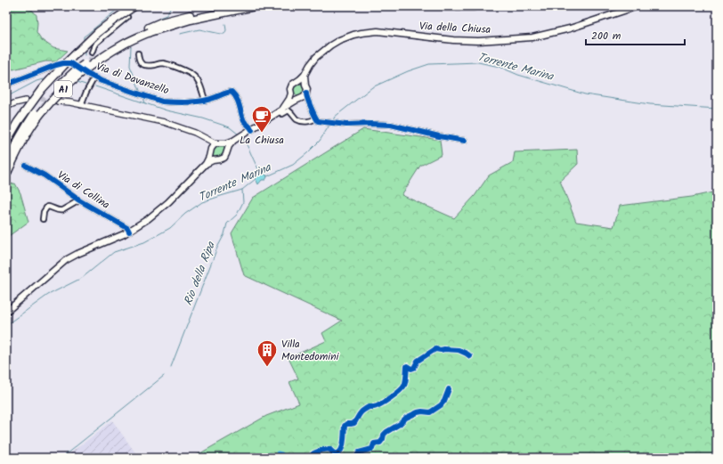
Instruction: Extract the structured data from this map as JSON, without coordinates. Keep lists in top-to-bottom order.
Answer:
{
  "streets": {
    "highway": ["A1"],
    "main road": ["Via della Chiusa"],
    "street": ["Via di Davanzello", "Via di Collina"]
  },
  "crossings": [
    ["Via della Chiusa", "Via di Davanzello"]
  ],
  "water": ["Torrente Marina", "Rio della Ripa"],
  "places": {
    "cafe": ["La Chiusa"],
    "building": ["Villa Montedomini"]
  },
  "scale_bar": "200 m"
}
